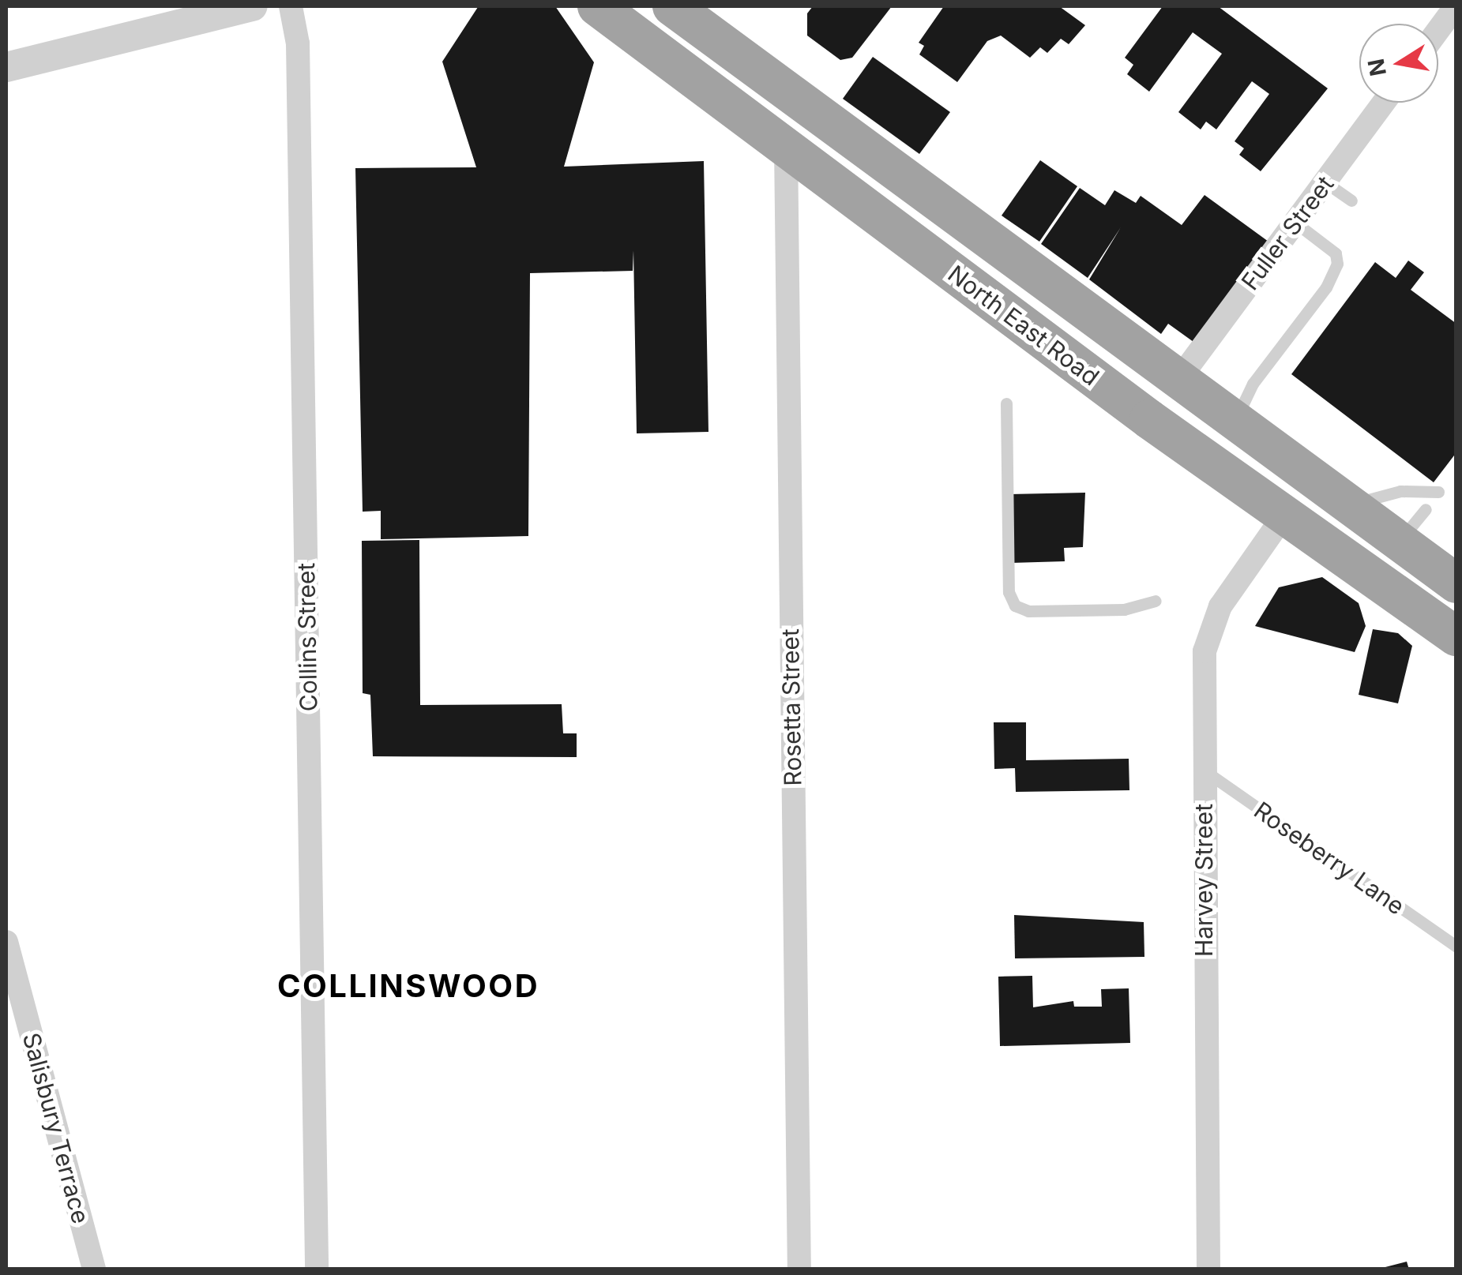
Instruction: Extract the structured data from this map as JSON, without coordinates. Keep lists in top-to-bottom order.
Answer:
{
  "streets": {
    "highway": ["North East Road"],
    "street": [
      "Fuller Street",
      "Collins Street",
      "Rosetta Street",
      "Harvey Street",
      "Salisbury Terrace"
    ],
    "lane": ["Roseberry Lane"]
  },
  "crossings": [
    ["Fuller Street", "North East Road"],
    ["North East Road", "Rosetta Street"],
    ["North East Road", "Harvey Street"],
    ["Roseberry Lane", "Harvey Street"]
  ],
  "districts": ["COLLINSWOOD"],
  "north": "left"
}
